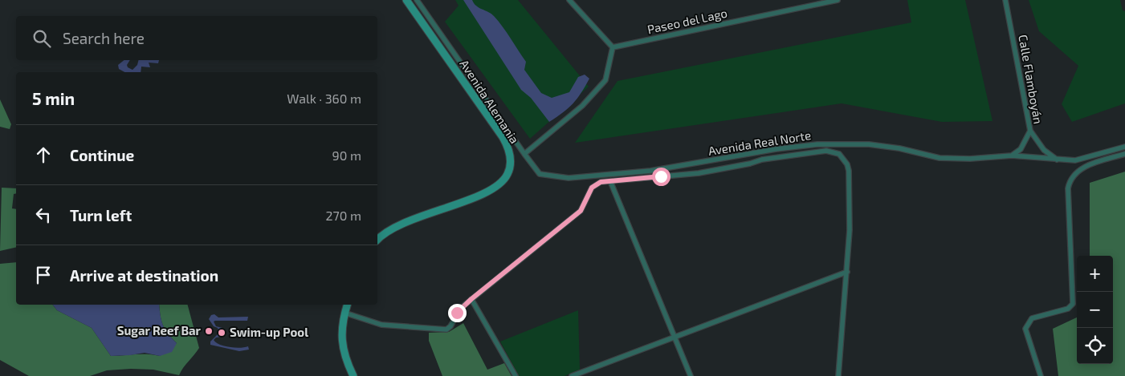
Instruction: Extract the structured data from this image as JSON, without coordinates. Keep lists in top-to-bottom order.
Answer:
{
  "streets": {
    "street": [
      "Paseo del Lago",
      "Calle Flamboyán",
      "Avenida Alemania",
      "Avenida Real Norte"
    ]
  },
  "crossings": [
    ["Calle Flamboyán", "Avenida Real Norte"]
  ],
  "places": ["Sugar Reef Bar", "Swim-up Pool"],
  "page": {
    "search": "Search here",
    "heading": ["5 min", "Walk · 360 m"],
    "list": [
      ["Continue", "90 m"],
      ["Turn left", "270 m"],
      "Arrive at destination"
    ],
    "map_buttons": ["+", "−"]
  }
}
